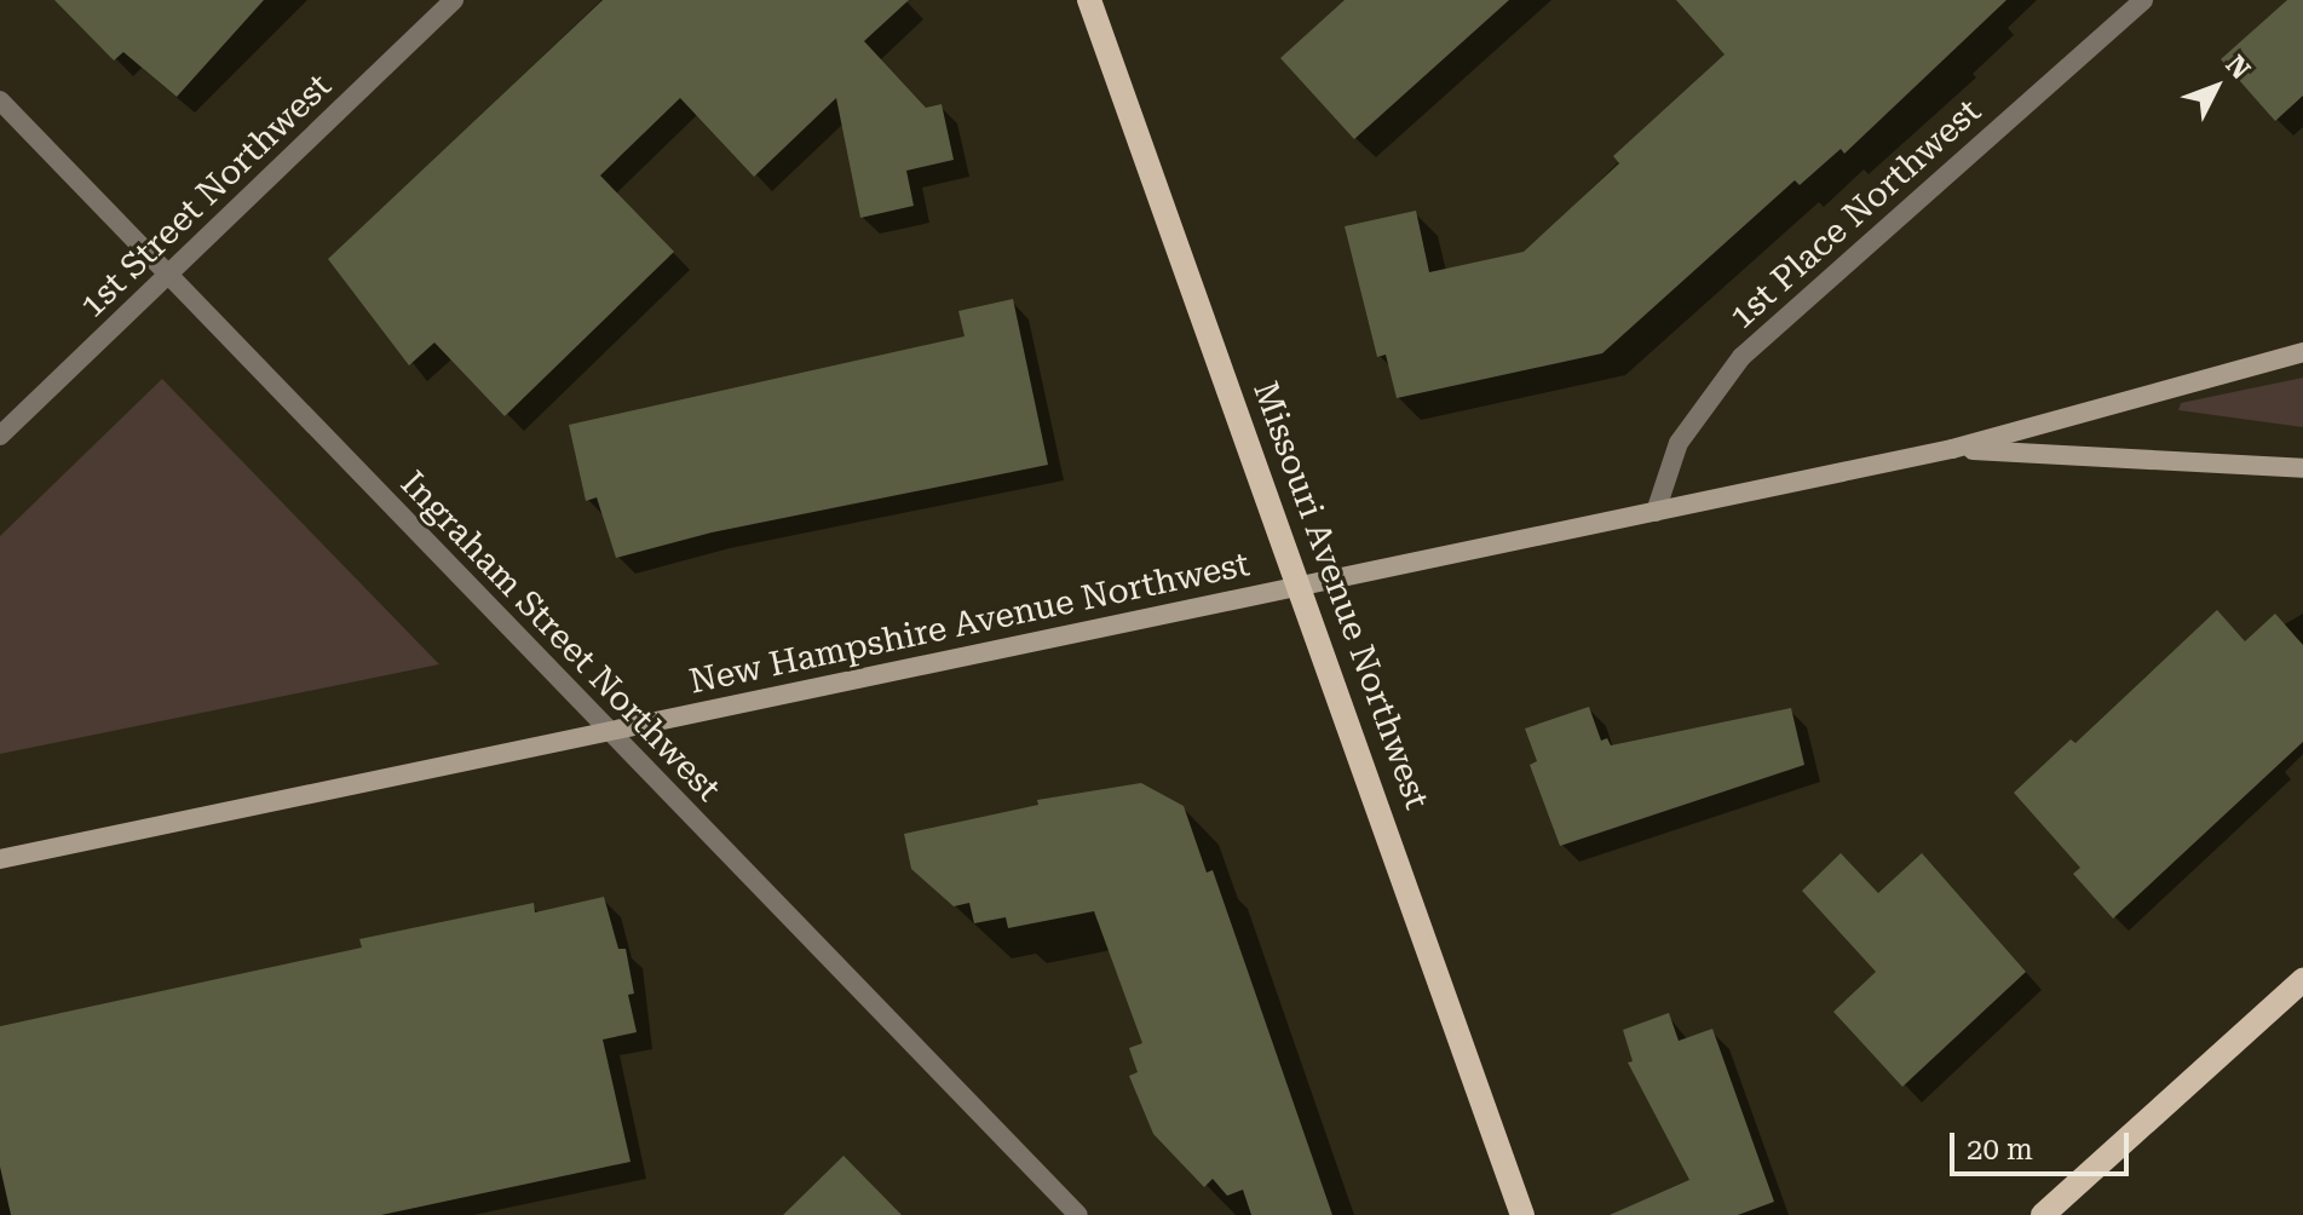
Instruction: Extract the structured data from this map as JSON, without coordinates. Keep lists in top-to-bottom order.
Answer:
{
  "streets": {
    "main road": ["Missouri Avenue Northwest", "New Hampshire Avenue Northwest"],
    "street": ["1st Street Northwest", "1st Place Northwest", "Ingraham Street Northwest"]
  },
  "crossings": [
    ["1st Street Northwest", "Ingraham Street Northwest"],
    ["1st Place Northwest", "New Hampshire Avenue Northwest"],
    ["Missouri Avenue Northwest", "New Hampshire Avenue Northwest"],
    ["New Hampshire Avenue Northwest", "Ingraham Street Northwest"]
  ],
  "scale_bar": "20 m",
  "north": "top right"
}
